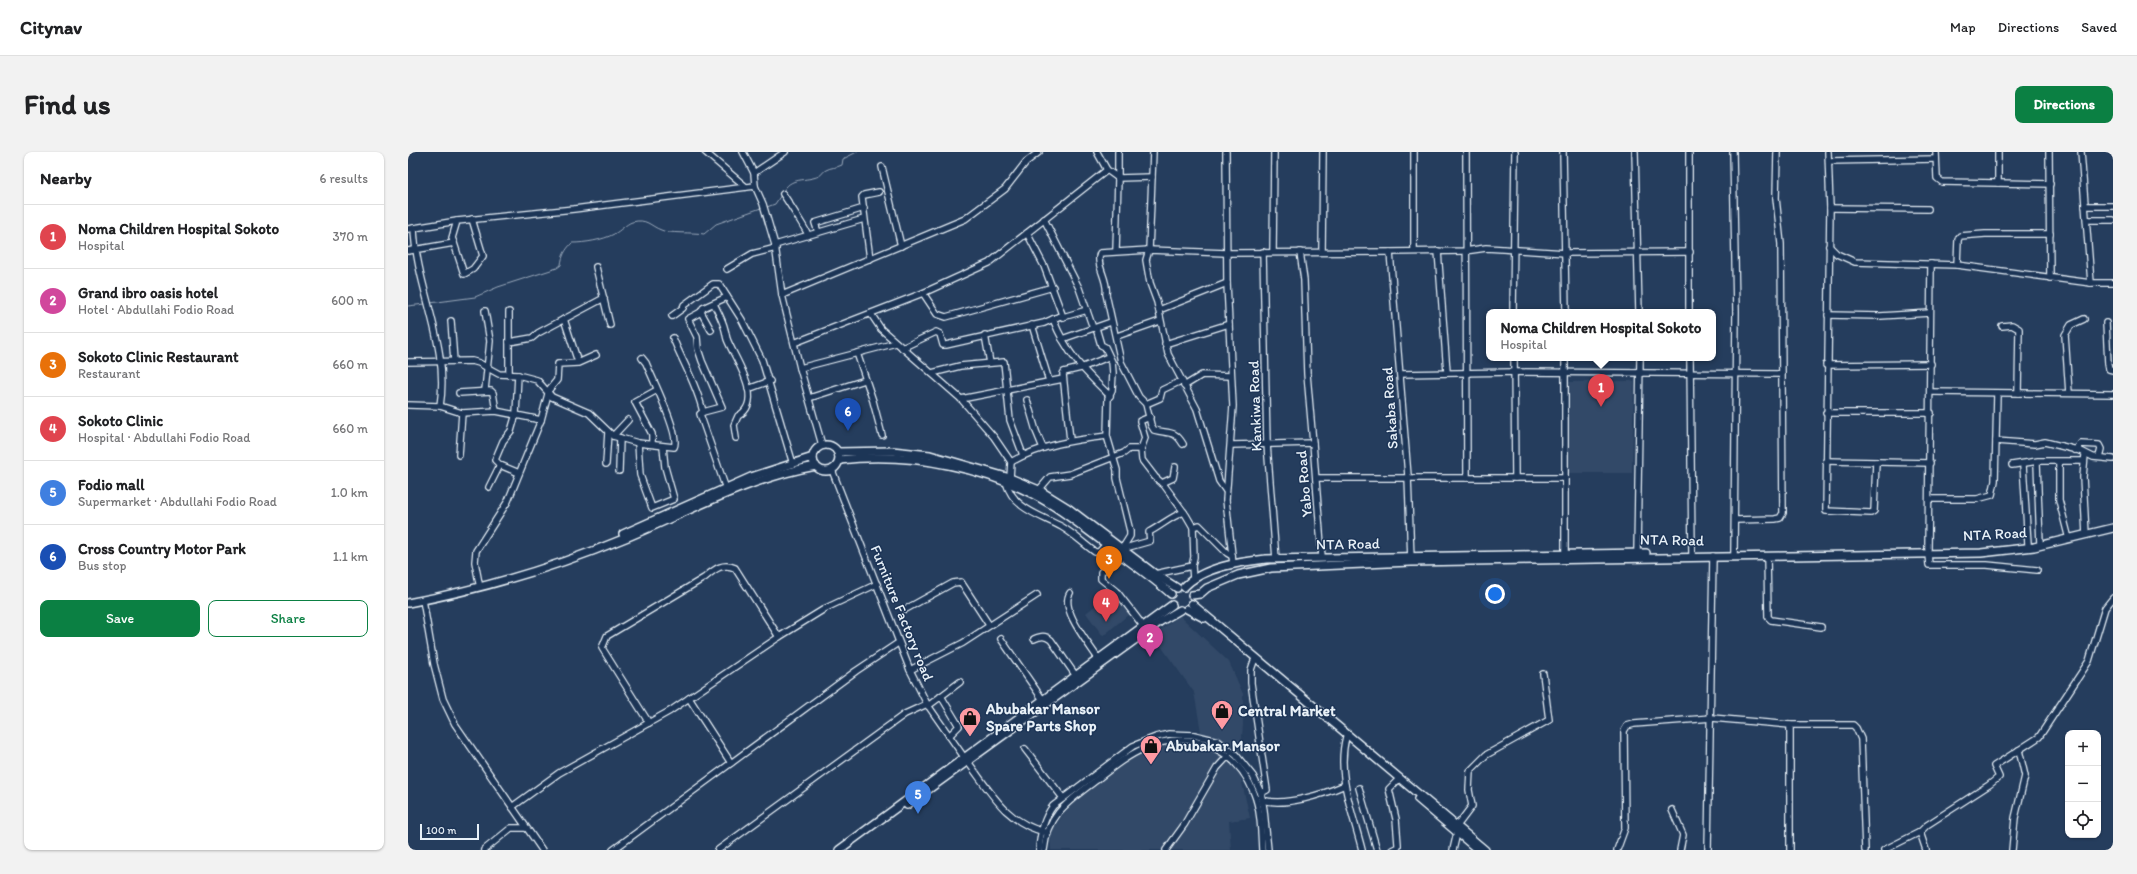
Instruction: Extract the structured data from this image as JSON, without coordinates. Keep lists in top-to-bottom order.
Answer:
{
  "streets": {
    "main road": ["NTA Road"],
    "street": [
      "Kankiwa Road",
      "Sakaba Road",
      "Yabo Road",
      "Furniture Factory road"
    ]
  },
  "crossings": [
    ["Kankiwa Road", "Yabo Road"],
    ["Kankiwa Road", "NTA Road"],
    ["Sakaba Road", "NTA Road"],
    ["Yabo Road", "NTA Road"]
  ],
  "places": {
    "shop": ["Central Market", "Abubakar Mansor Spare Parts Shop", "Abubakar Mansor"]
  },
  "scale_bar": "100 m",
  "page": {
    "header": "Citynav",
    "nav": ["Map", "Directions", "Saved"],
    "buttons": [
      "Directions",
      ["Save", "Share"]
    ],
    "title": "Find us",
    "heading": ["Nearby", "6 results"],
    "list": [
      {
        "mark": "1",
        "name": "Noma Children Hospital Sokoto",
        "note": "Hospital",
        "value": "370 m"
      },
      {
        "mark": "2",
        "name": "Grand ibro oasis hotel",
        "note": "Hotel · Abdullahi Fodio Road",
        "value": "600 m"
      },
      {
        "mark": "3",
        "name": "Sokoto Clinic Restaurant",
        "note": "Restaurant",
        "value": "660 m"
      },
      {
        "mark": "4",
        "name": "Sokoto Clinic",
        "note": "Hospital · Abdullahi Fodio Road",
        "value": "660 m"
      },
      {
        "mark": "5",
        "name": "Fodio mall",
        "note": "Supermarket · Abdullahi Fodio Road",
        "value": "1.0 km"
      },
      {
        "mark": "6",
        "name": "Cross Country Motor Park",
        "note": "Bus stop",
        "value": "1.1 km"
      }
    ],
    "popup": ["Noma Children Hospital Sokoto", "Hospital"],
    "pins": [
      "1",
      "6",
      "3",
      "4",
      "2",
      "5"
    ],
    "map_buttons": ["+", "−"],
    "scale": "100 m"
  }
}
